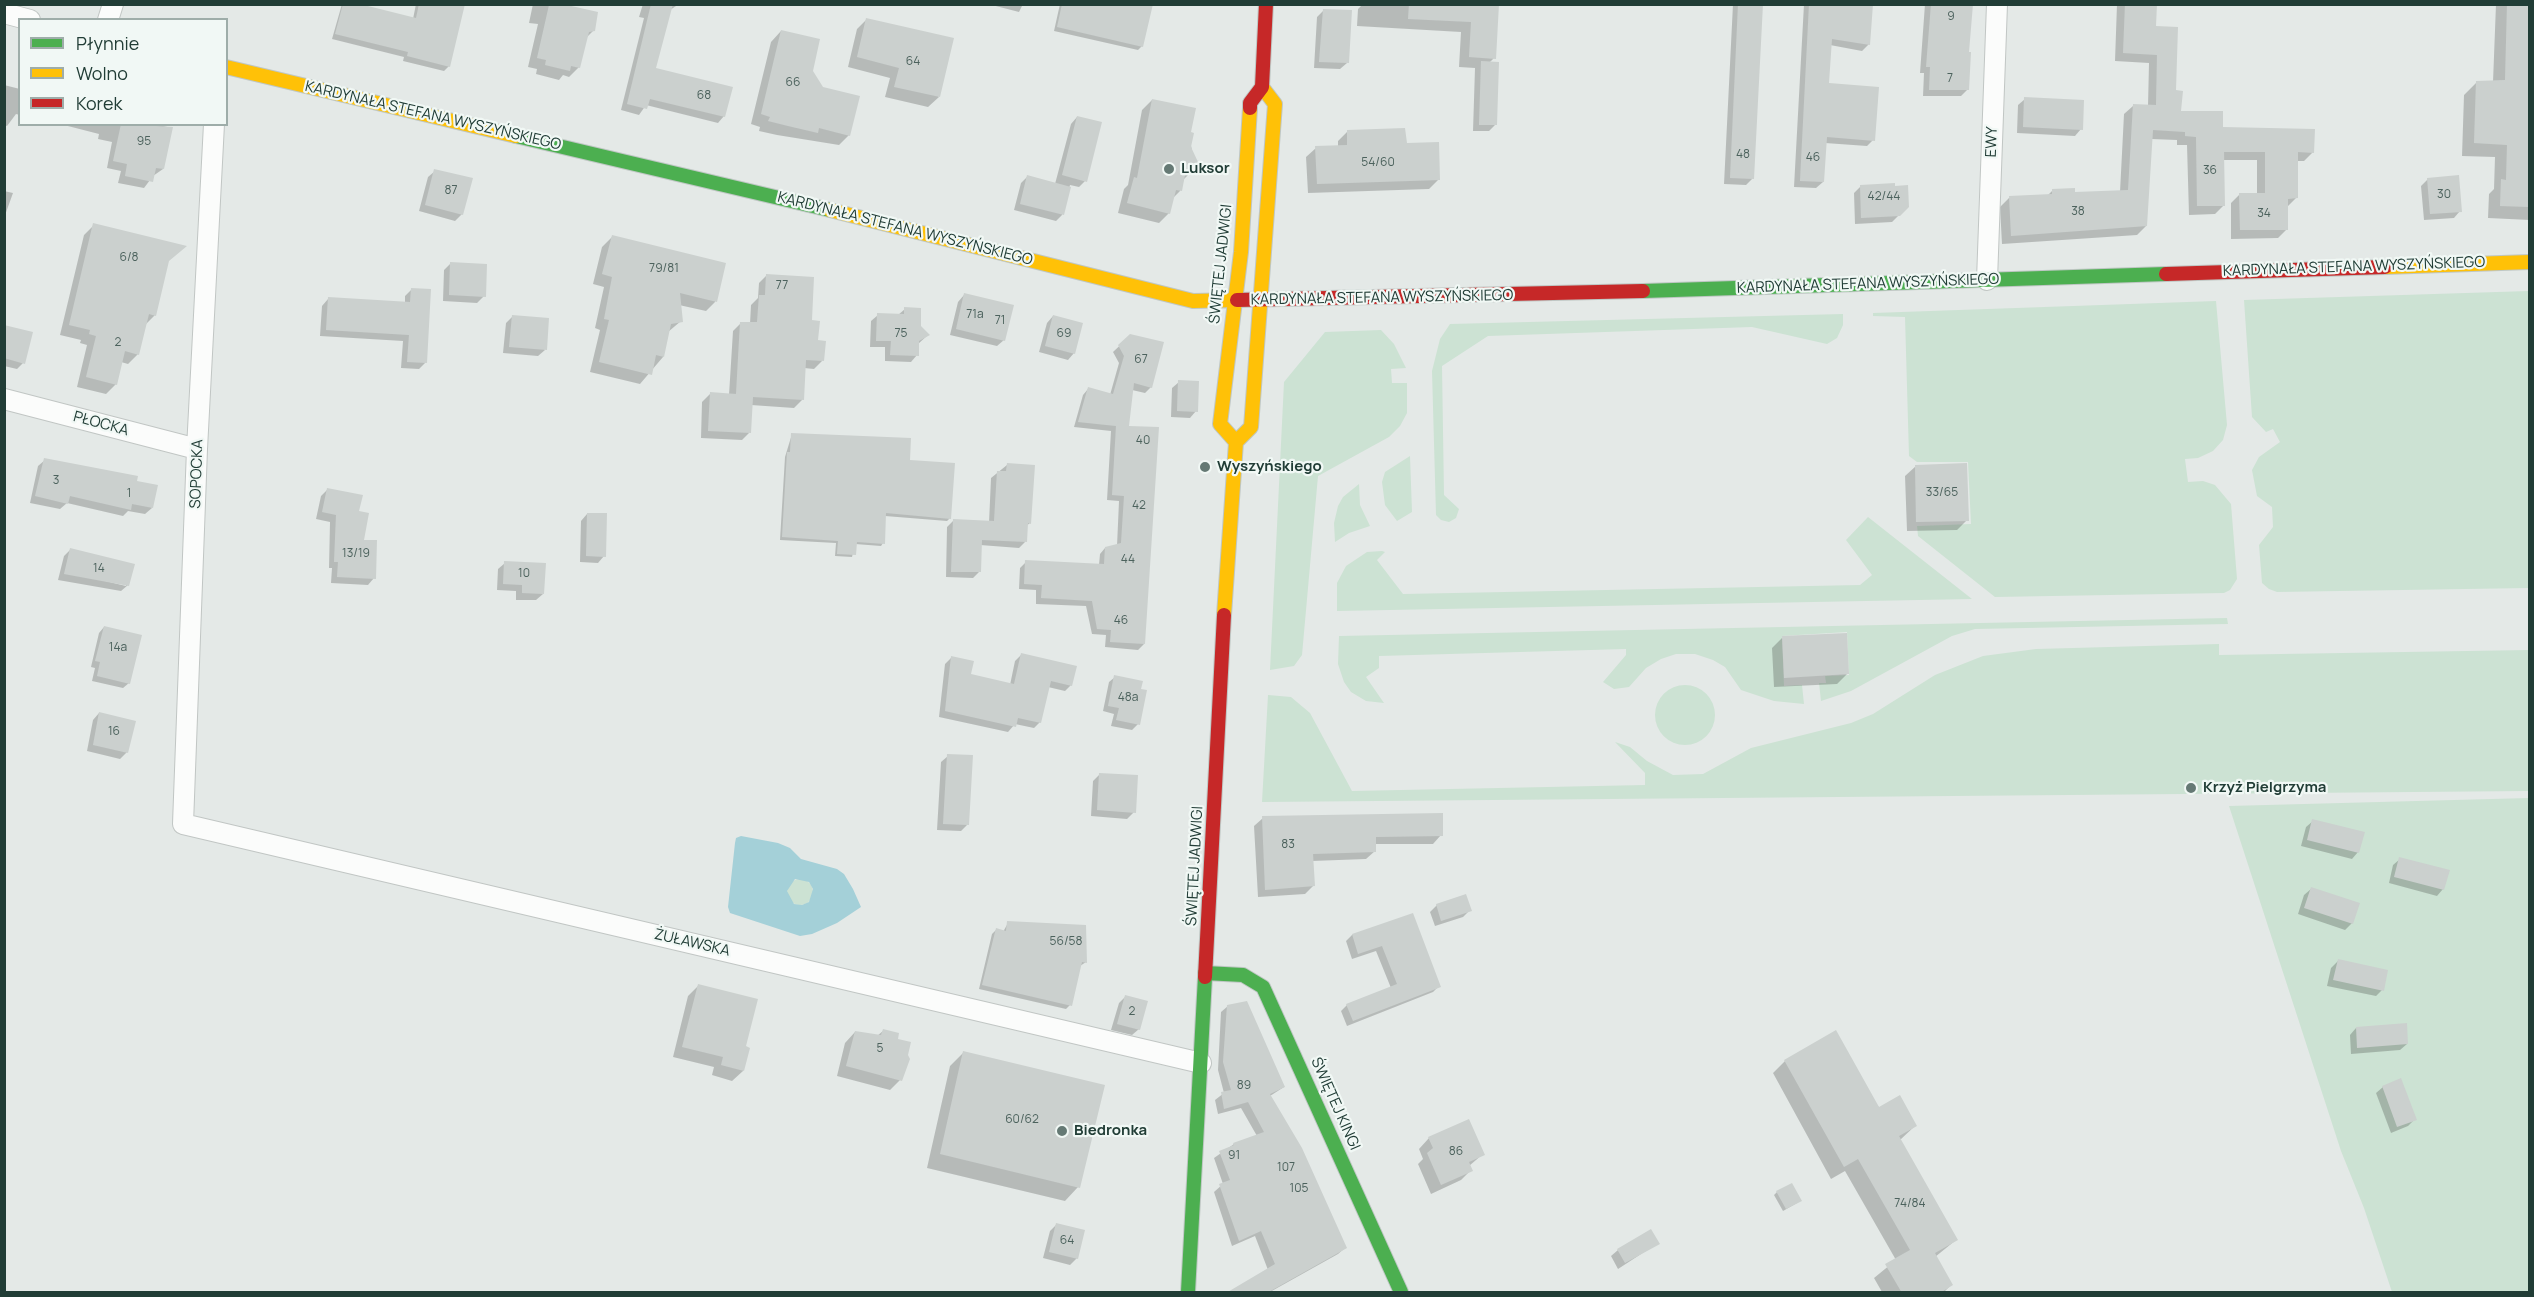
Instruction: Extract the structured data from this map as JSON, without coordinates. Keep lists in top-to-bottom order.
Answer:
{
  "streets": {
    "street": [
      "KARDYNAŁA STEFANA WYSZYŃSKIEGO",
      "EWY",
      "ŚWIĘTEJ JADWIGI",
      "PŁOCKA",
      "SOPOCKA",
      "ŻUŁAWSKA",
      "ŚWIĘTEJ KINGI"
    ]
  },
  "crossings": [
    ["KARDYNAŁA STEFANA WYSZYŃSKIEGO", "EWY"],
    ["KARDYNAŁA STEFANA WYSZYŃSKIEGO", "ŚWIĘTEJ JADWIGI"],
    ["ŚWIĘTEJ JADWIGI", "ŻUŁAWSKA"],
    ["ŚWIĘTEJ JADWIGI", "ŚWIĘTEJ KINGI"],
    ["PŁOCKA", "SOPOCKA"],
    ["SOPOCKA", "ŻUŁAWSKA"]
  ],
  "places": [
    "Luksor",
    "Wyszyńskiego",
    "Krzyż Pielgrzyma",
    "Biedronka"
  ],
  "house_numbers": [
    "9",
    "64",
    "7",
    "66",
    "68",
    "95",
    "48",
    "46",
    "54/60",
    "36",
    "87",
    "30",
    "42/44",
    "38",
    "34",
    "6/8",
    "79/81",
    "77",
    "71a",
    "71",
    "75",
    "69",
    "2",
    "67",
    "40",
    "3",
    "33/65",
    "1",
    "42",
    "13/19",
    "44",
    "14",
    "10",
    "46",
    "14a",
    "48a",
    "16",
    "83",
    "56/58",
    "2",
    "5",
    "89",
    "60/62",
    "86",
    "91",
    "107",
    "105",
    "74/84",
    "64"
  ],
  "legend": ["Płynnie", "Wolno", "Korek"]
}
